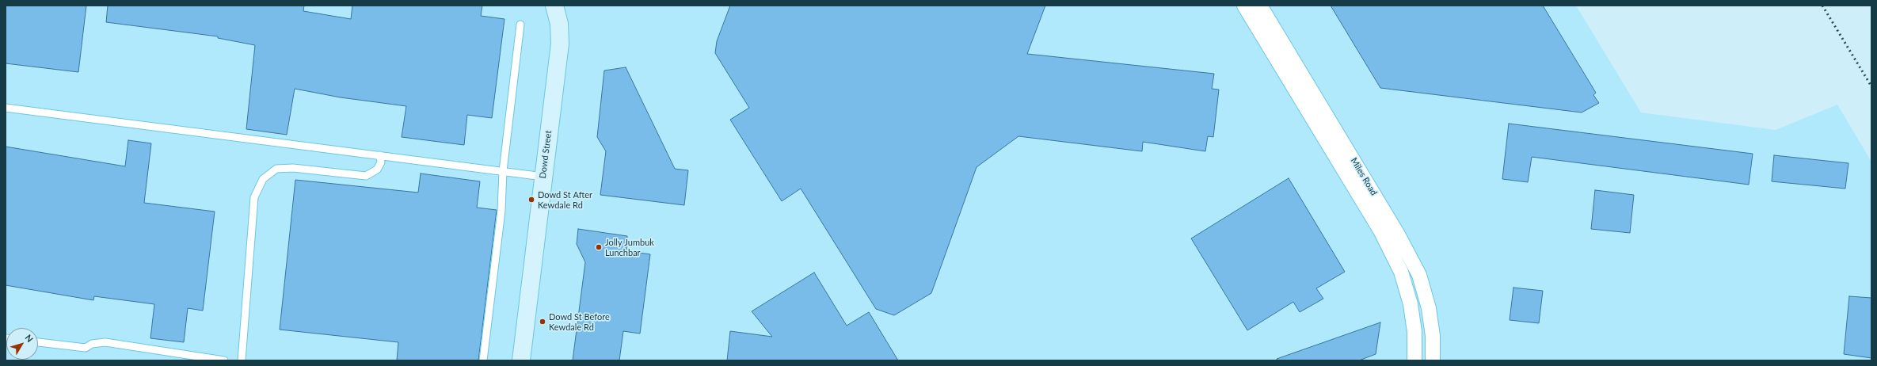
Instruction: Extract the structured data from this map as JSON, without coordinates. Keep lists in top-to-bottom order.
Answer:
{
  "streets": {
    "main road": ["Dowd Street"],
    "street": ["Miles Road"]
  },
  "places": ["Dowd St After Kewdale Rd", "Jolly Jumbuk Lunchbar", "Dowd St Before Kewdale Rd"],
  "north": "top right"
}
